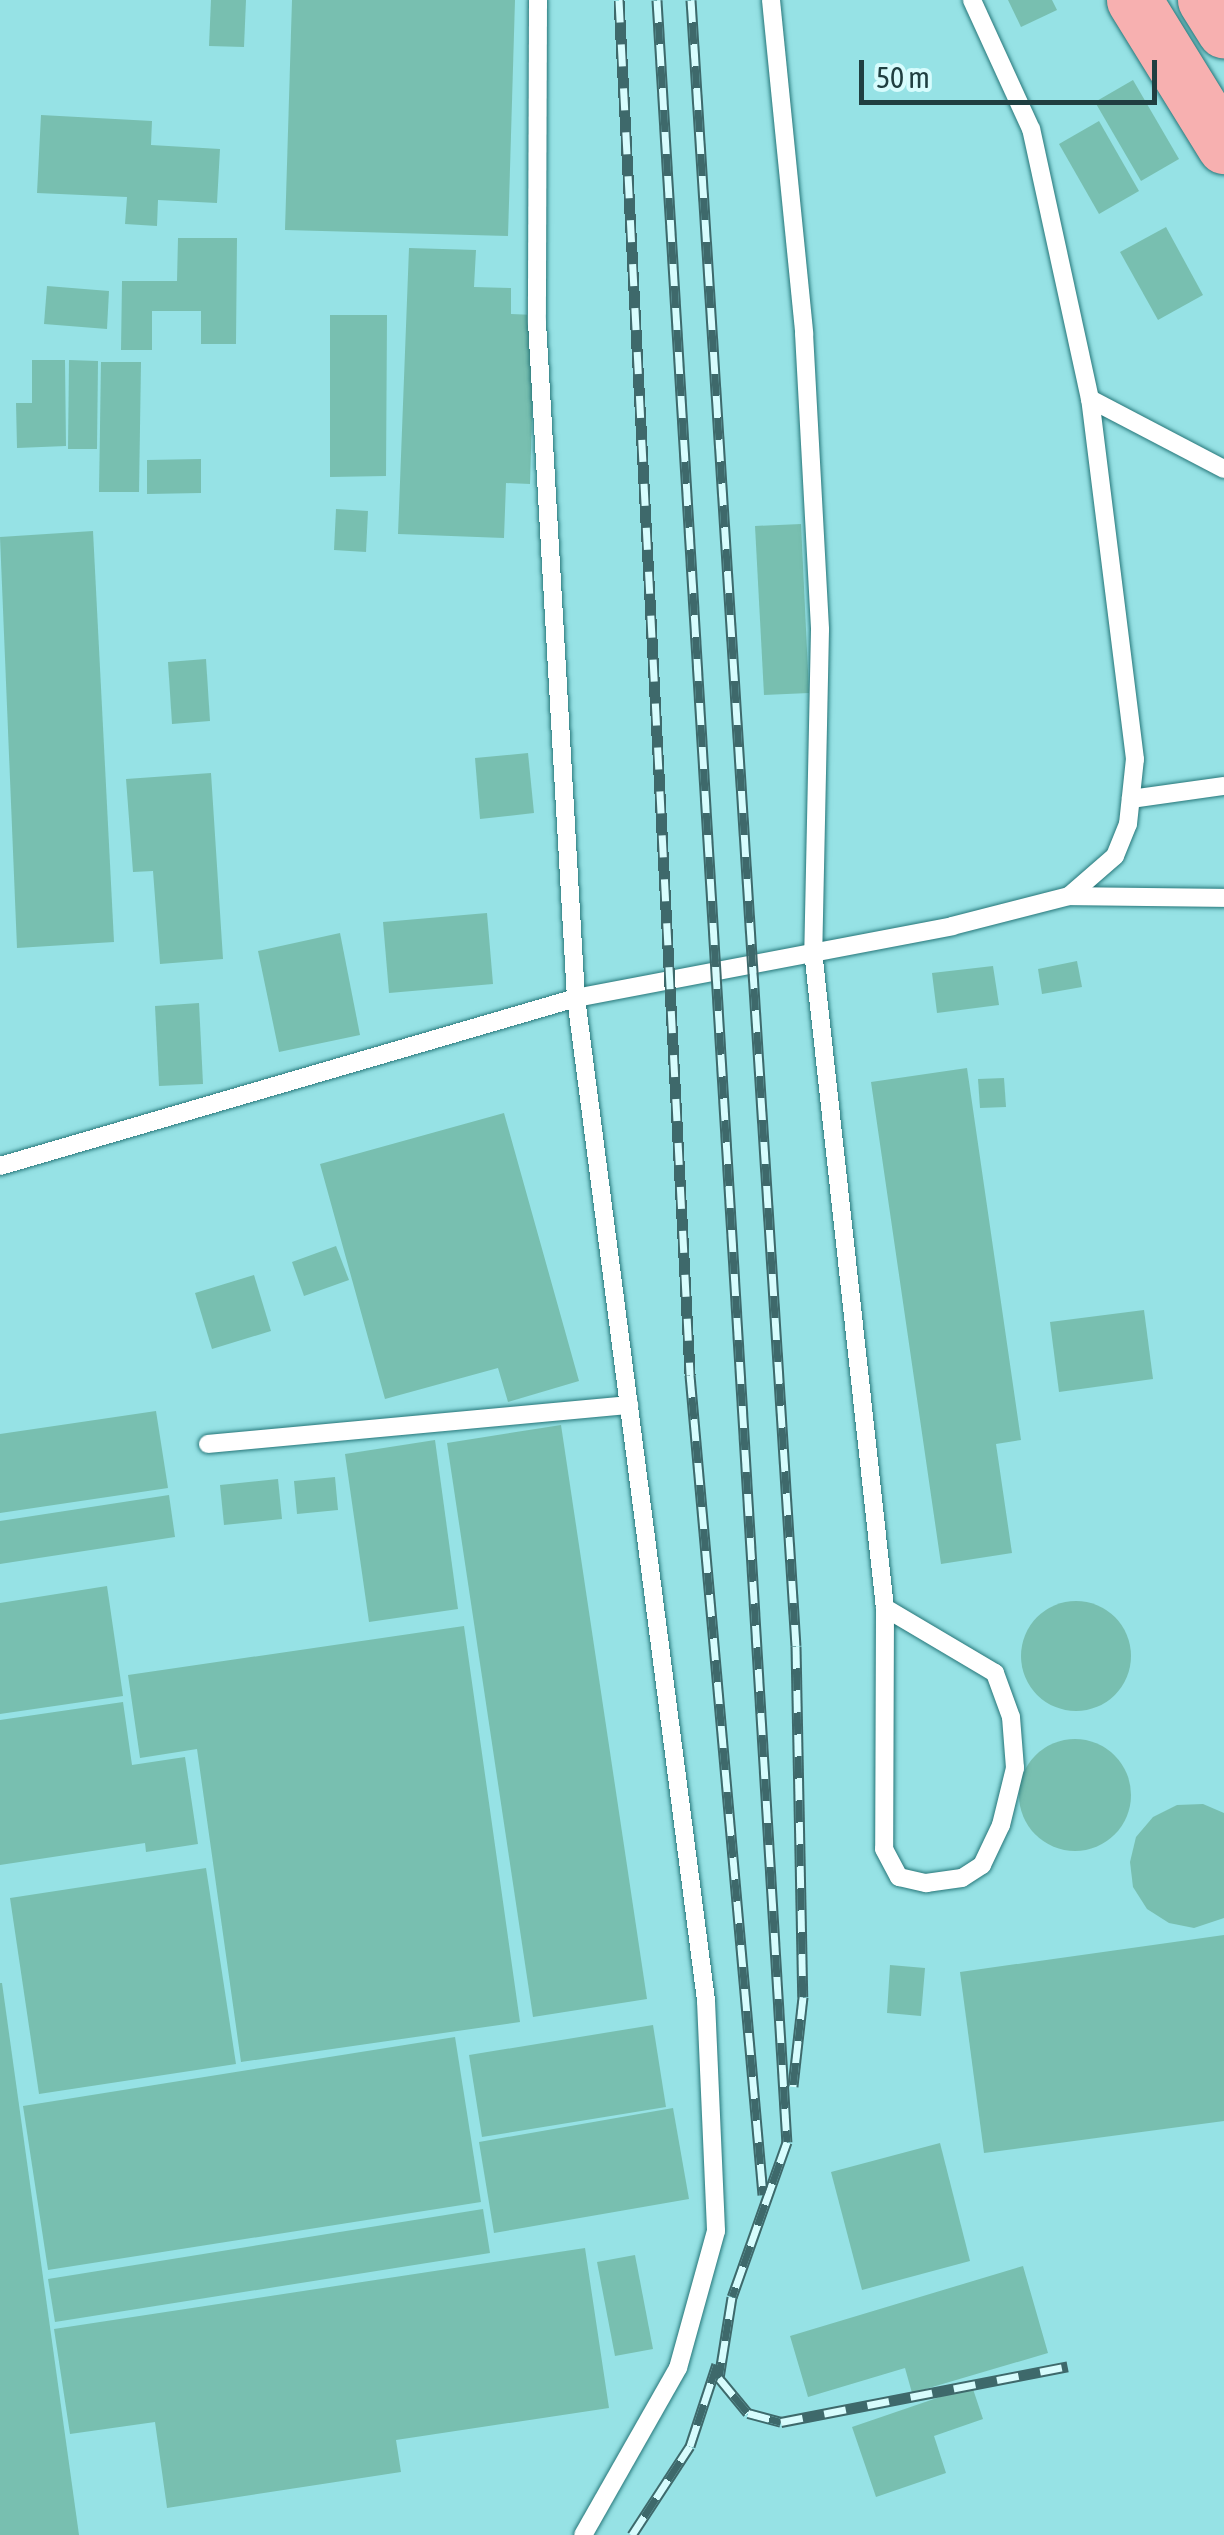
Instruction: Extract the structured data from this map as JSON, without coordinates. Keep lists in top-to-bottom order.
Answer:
{
  "scale_bar": "50 m"
}
